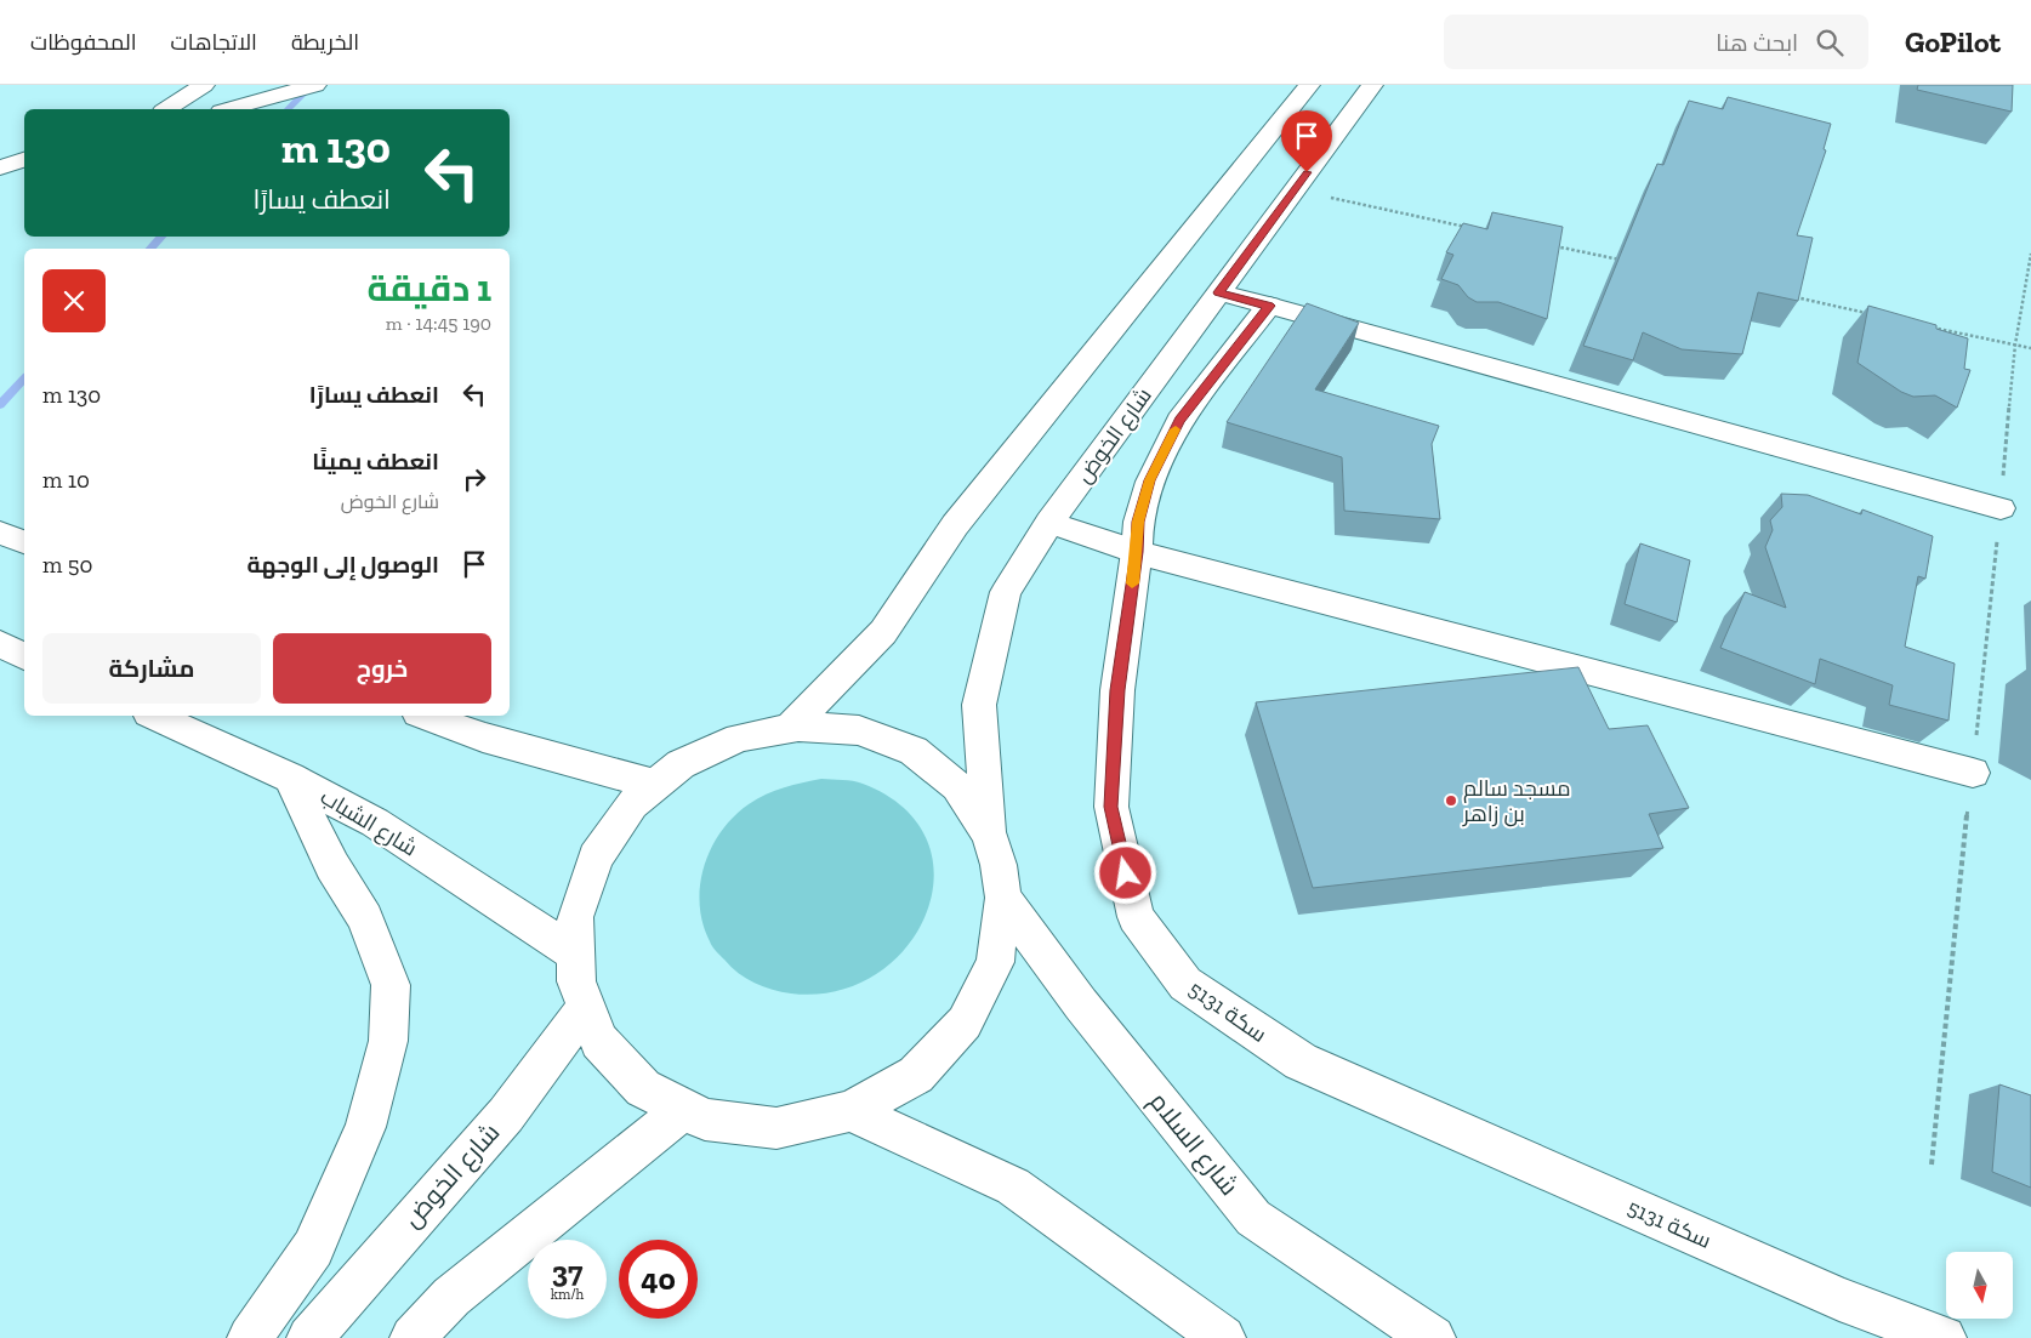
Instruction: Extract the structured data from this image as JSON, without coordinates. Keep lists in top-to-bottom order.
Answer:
{
  "streets": {
    "main road": [
      "شارع الخوض",
      "شارع الشباب",
      "سكة 5131",
      "شارع السلام"
    ]
  },
  "places": ["مسجد سالم بن زاهر"],
  "north": "bottom",
  "page": {
    "header": "GoPilot",
    "search": "ابحث هنا",
    "nav": ["الخريطة", "الاتجاهات", "المحفوظات"],
    "turn": ["130 m", "انعطف يسارًا"],
    "heading": ["1 دقيقة", "190 m · 14:45"],
    "list": [
      {
        "name": "انعطف يسارًا",
        "value": "130 m"
      },
      {
        "name": "انعطف يمينًا",
        "note": "شارع الخوض",
        "value": "10 m"
      },
      {
        "name": "الوصول إلى الوجهة",
        "value": "50 m"
      }
    ],
    "buttons": ["خروج", "مشاركة"],
    "speed": "37 km/h",
    "limit": "40"
  }
}
